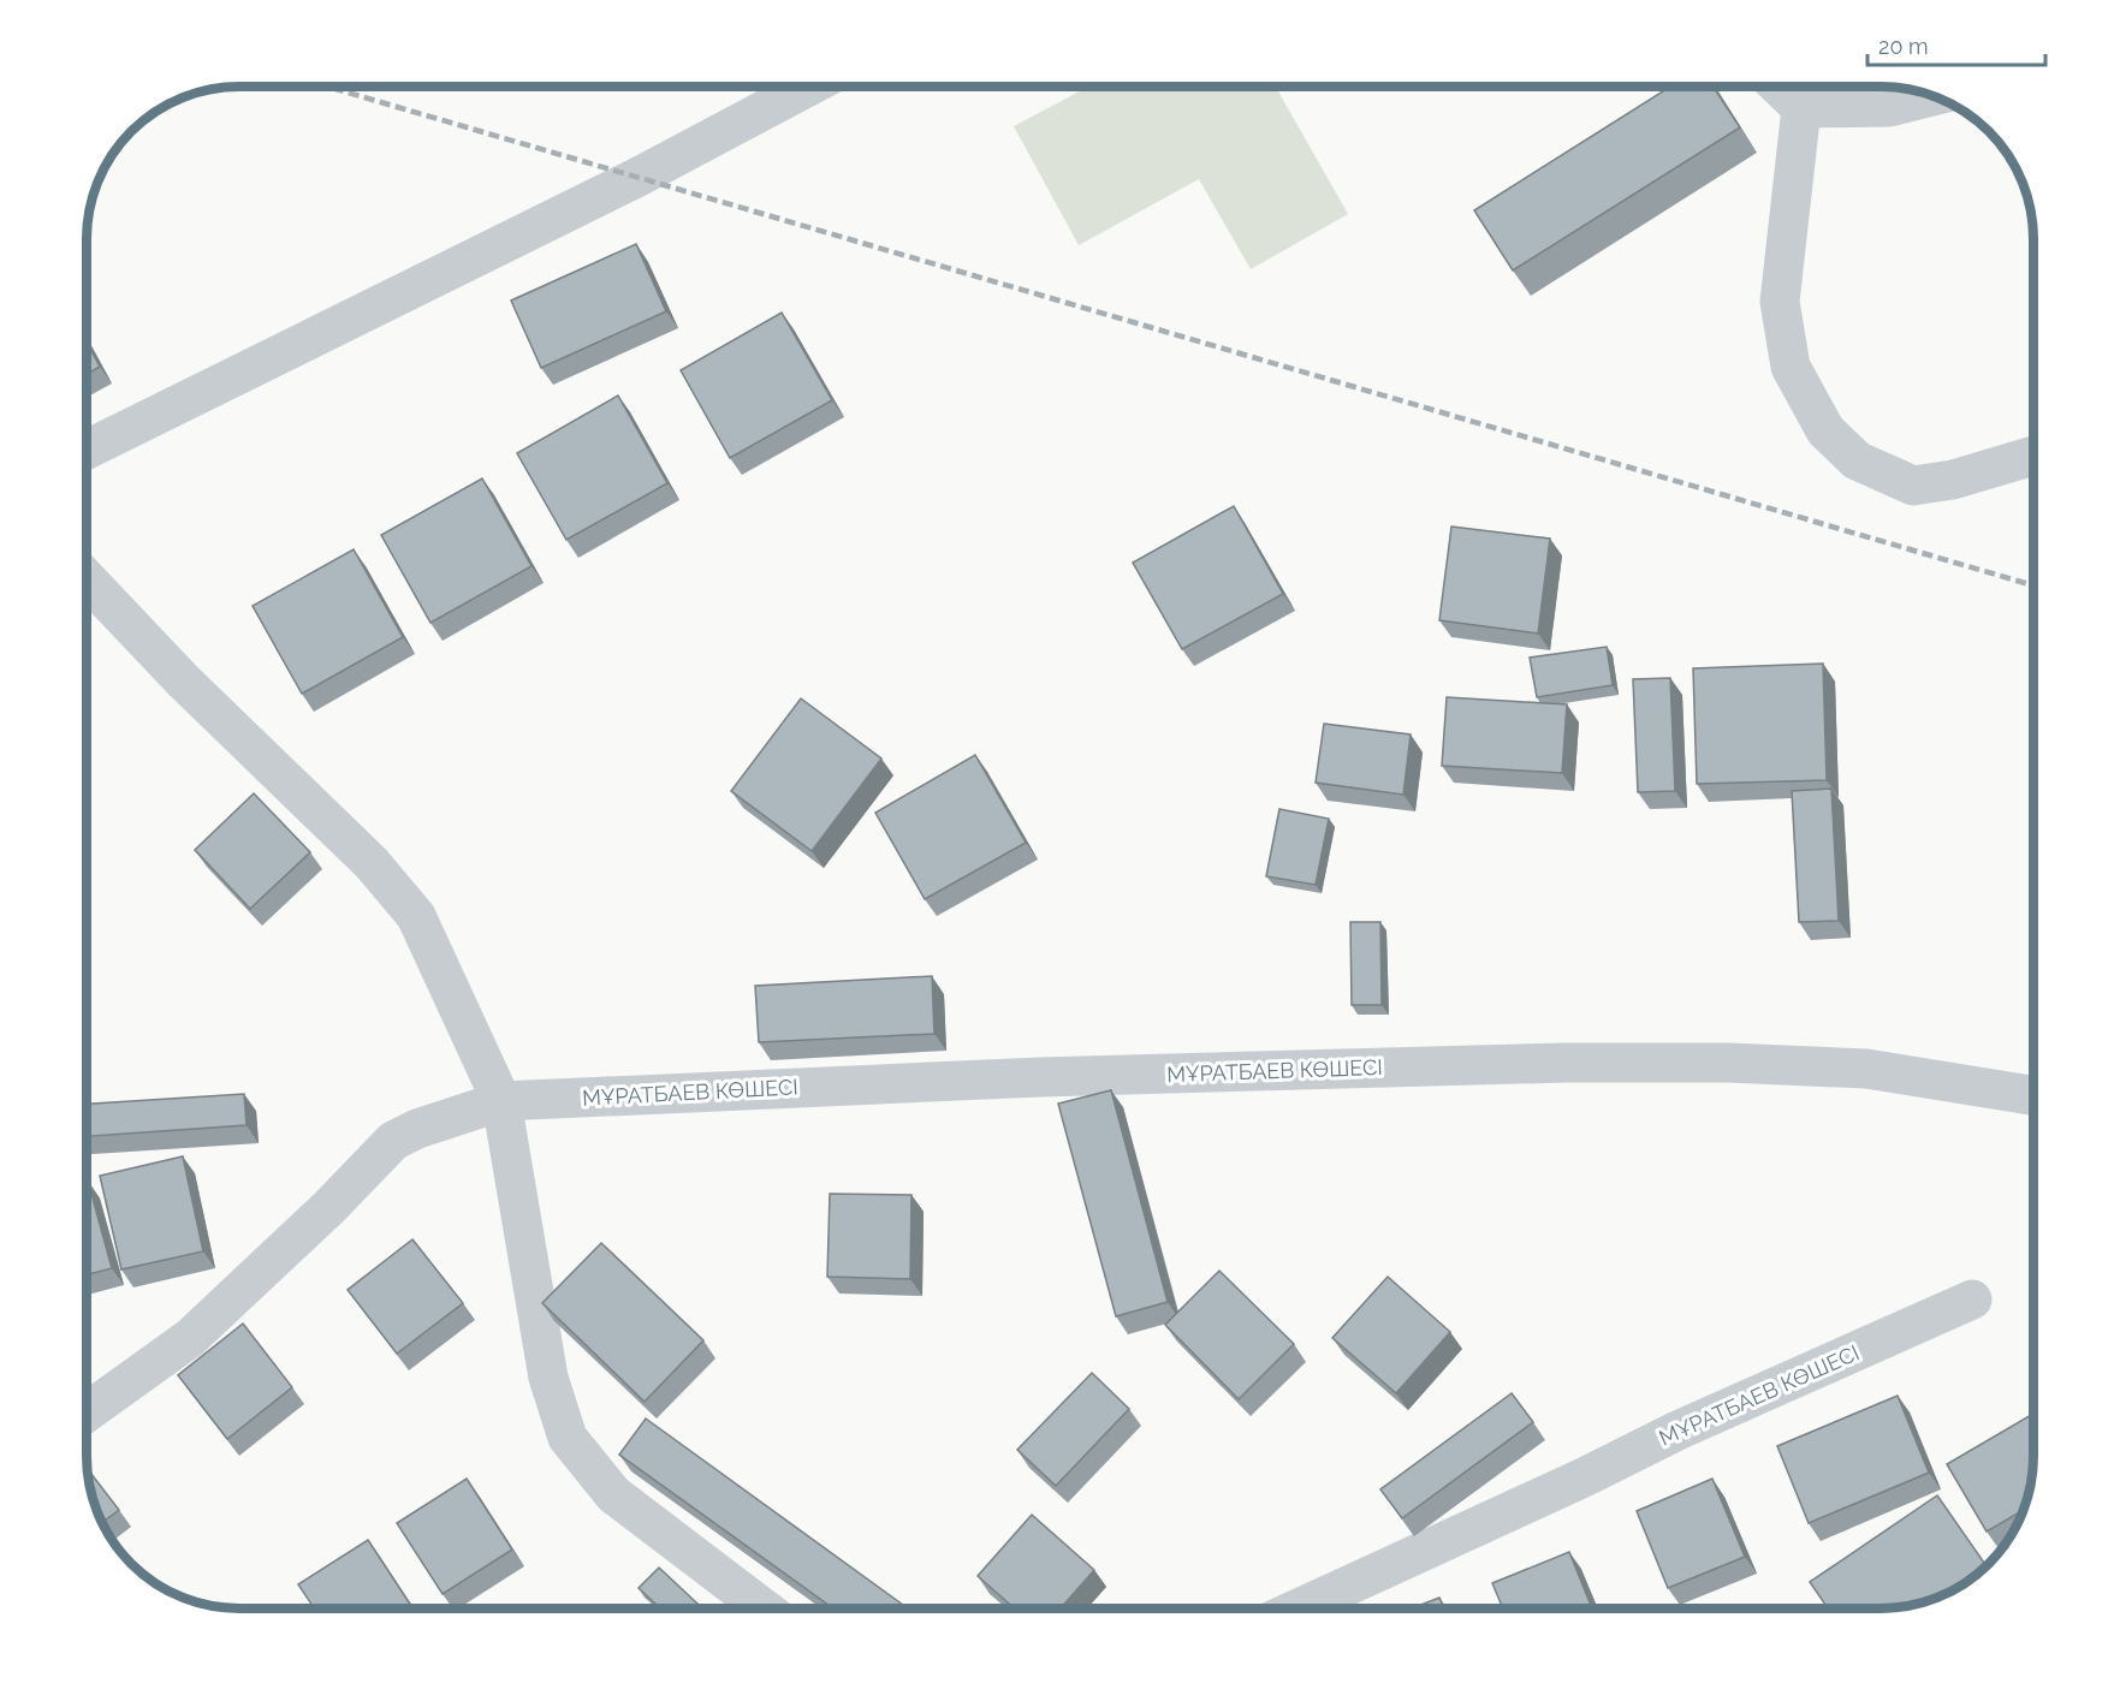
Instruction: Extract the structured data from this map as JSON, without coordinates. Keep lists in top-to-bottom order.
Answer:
{
  "streets": {
    "street": ["МҰРАТБАЕВ КӨШЕСІ"]
  },
  "scale_bar": "20 m"
}
